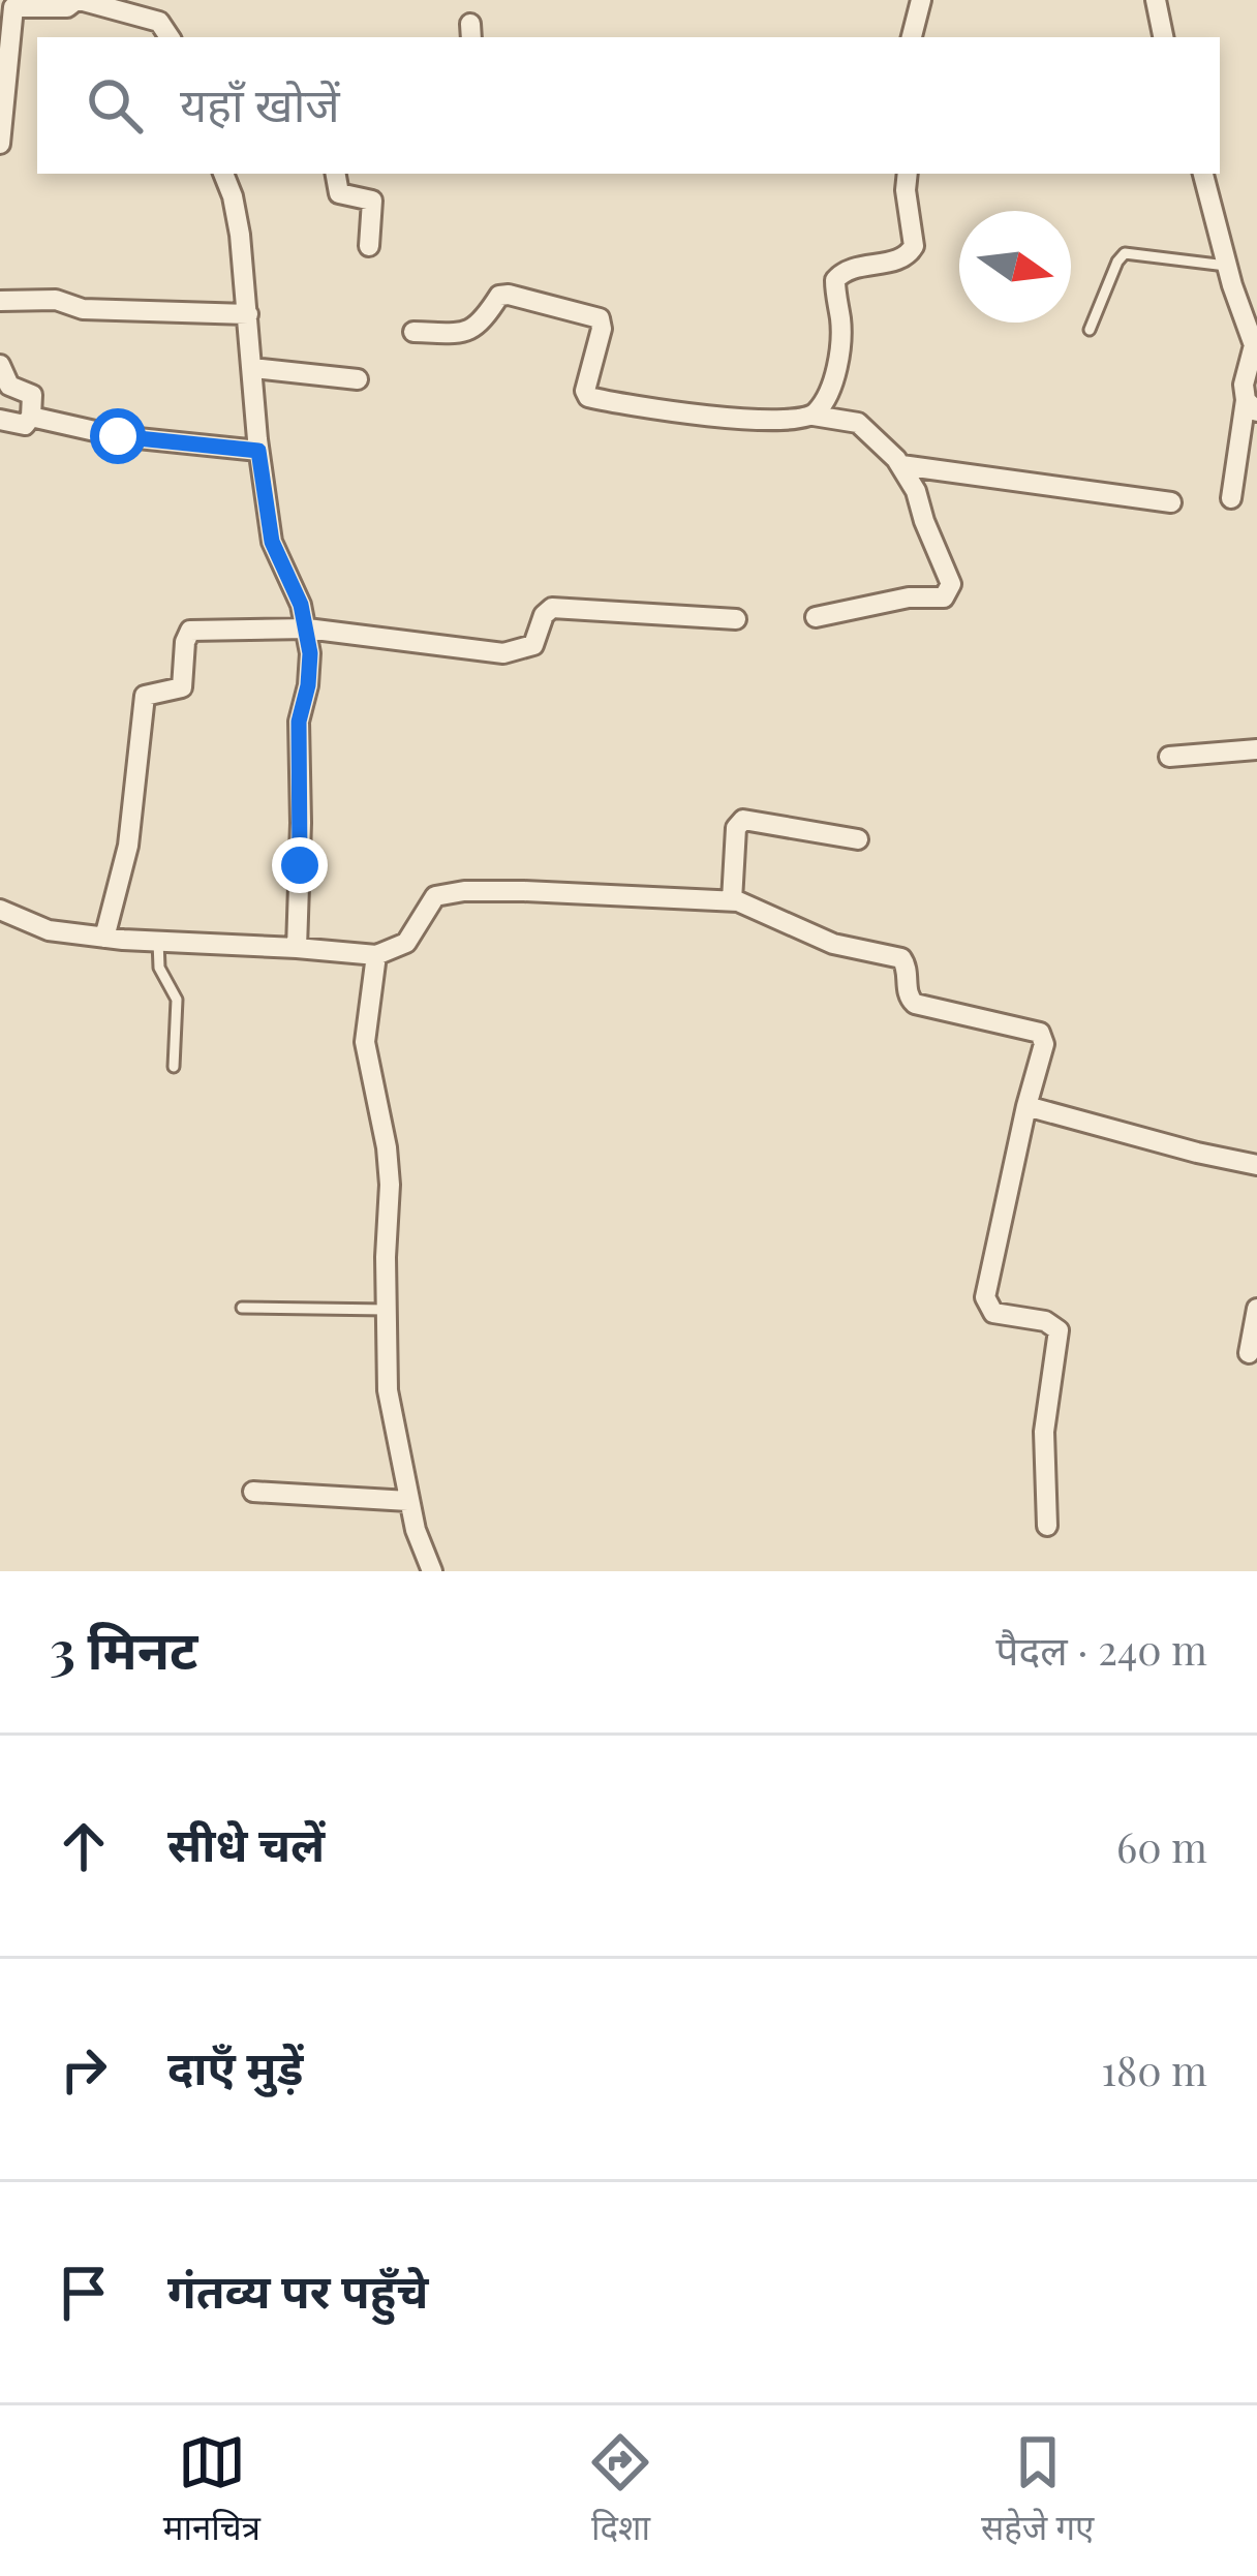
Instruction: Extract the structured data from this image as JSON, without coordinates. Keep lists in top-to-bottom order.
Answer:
{
  "north": "right",
  "page": {
    "search": "यहाँ खोजें",
    "heading": ["3 मिनट", "पैदल · 240 m"],
    "list": [
      ["सीधे चलें", "60 m"],
      ["दाएँ मुड़ें", "180 m"],
      "गंतव्य पर पहुँचे"
    ],
    "nav": ["मानचित्र", "दिशा", "सहेजे गए"]
  }
}
